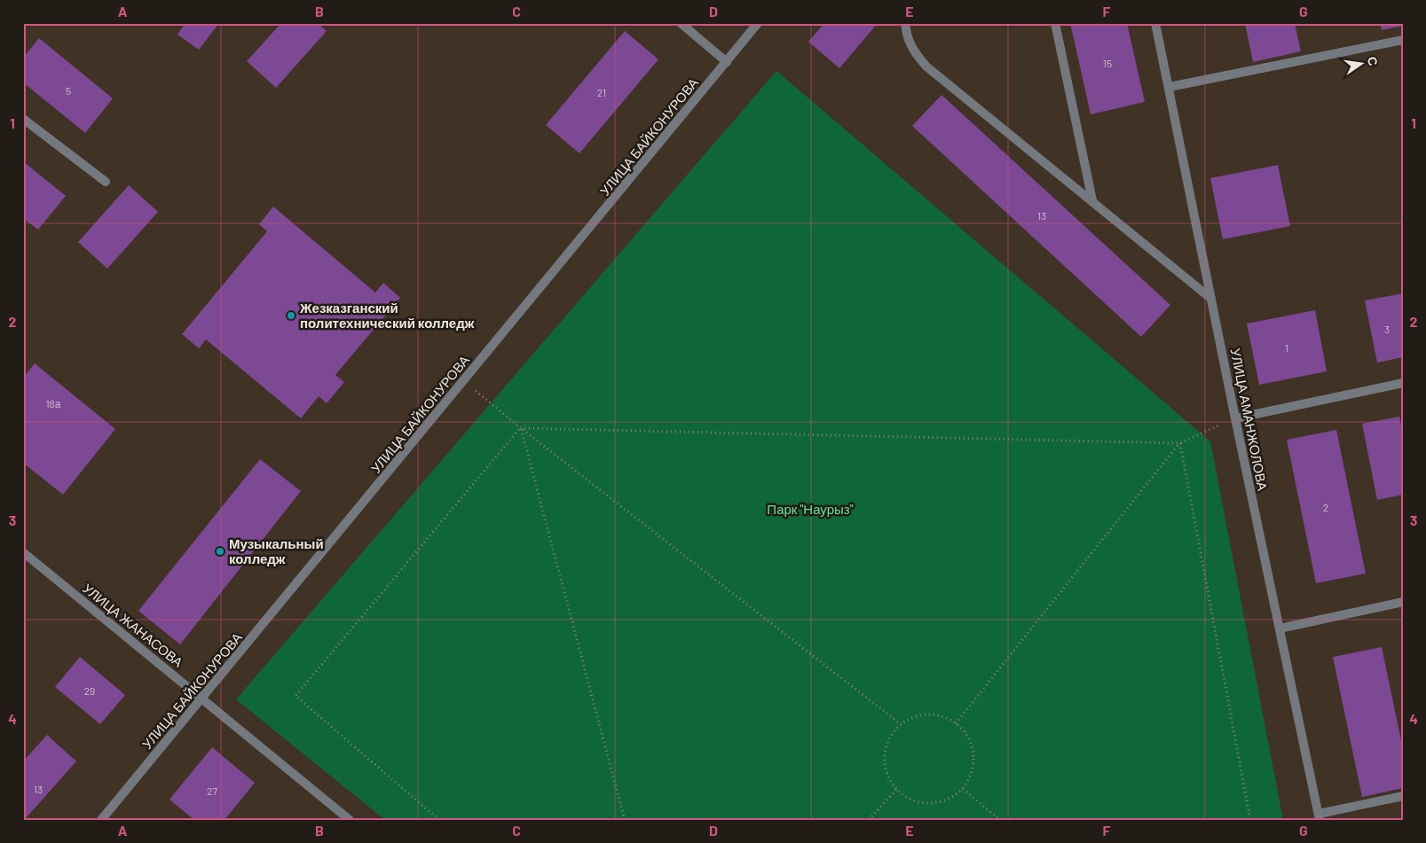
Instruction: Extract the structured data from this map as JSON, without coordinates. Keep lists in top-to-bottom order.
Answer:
{
  "streets": {
    "street": ["УЛИЦА БАЙКОНУРОВА", "УЛИЦА АМАНЖОЛОВА", "УЛИЦА ЖАНАСОВА"]
  },
  "crossings": [
    ["УЛИЦА БАЙКОНУРОВА", "УЛИЦА ЖАНАСОВА"]
  ],
  "parks": ["Парк \"Наурыз\""],
  "places": ["Жезказганский политехнический колледж", "Музыкальный колледж"],
  "house_numbers": [
    "15",
    "5",
    "21",
    "13",
    "3",
    "1",
    "18а",
    "2",
    "29",
    "13",
    "27"
  ],
  "north": "right",
  "grid": {
    "columns": [
      "A",
      "B",
      "C",
      "D",
      "E",
      "F",
      "G"
    ],
    "rows": [
      "1",
      "2",
      "3",
      "4"
    ]
  }
}
